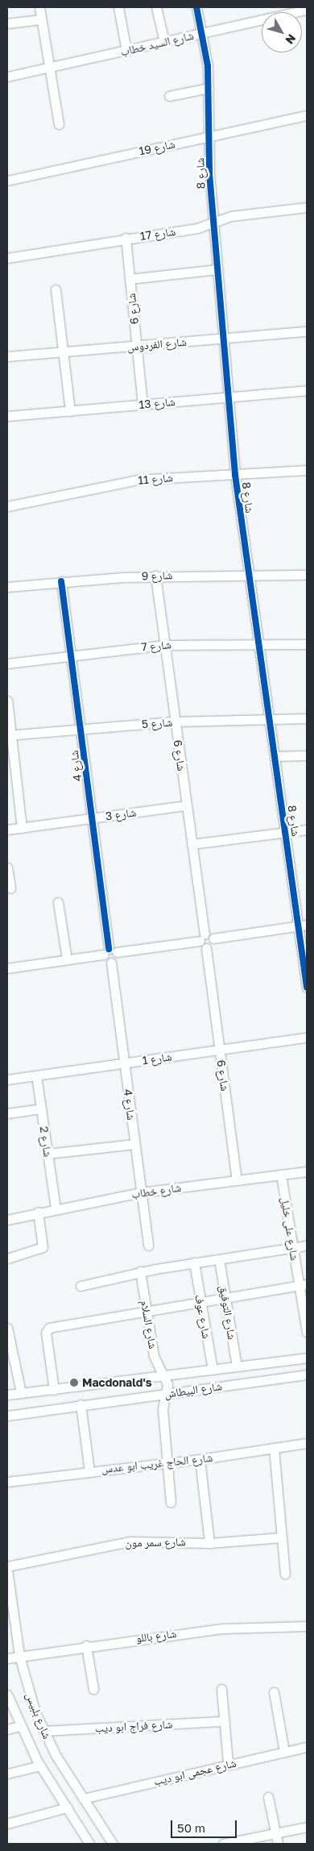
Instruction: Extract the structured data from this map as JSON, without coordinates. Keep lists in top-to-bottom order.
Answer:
{
  "streets": {
    "street": [
      "شارع السيد خطاب",
      "شارع 19",
      "شارع 8",
      "شارع 17",
      "شارع 6",
      "شارع الفردوس",
      "شارع 13",
      "شارع 11",
      "شارع 9",
      "شارع 7",
      "شارع 5",
      "شارع 4",
      "شارع 3",
      "شارع 1",
      "شارع 2",
      "شارع خطاب",
      "شارع على خليل",
      "شارع التوفيق",
      "شارع عوف",
      "شارع السلام",
      "شارع البيطاش",
      "شارع الحاج غريب ابو عدس",
      "شارع سمر مون",
      "شارع باللو",
      "شارع بلبيس",
      "شارع فراج ابو ديب",
      "شارع عجمى ابو ديب"
    ]
  },
  "crossings": [
    ["شارع السيد خطاب", "شارع 8"],
    ["شارع 19", "شارع 8"],
    ["شارع 8", "شارع 17"],
    ["شارع 8", "شارع الفردوس"],
    ["شارع 8", "شارع 13"],
    ["شارع 8", "شارع 11"],
    ["شارع 8", "شارع 9"],
    ["شارع 8", "شارع 7"],
    ["شارع 8", "شارع 5"],
    ["شارع 17", "شارع 6"],
    ["شارع 6", "شارع الفردوس"],
    ["شارع 6", "شارع 13"],
    ["شارع 6", "شارع 9"],
    ["شارع 6", "شارع 7"],
    ["شارع 6", "شارع 5"],
    ["شارع 6", "شارع 3"],
    ["شارع 6", "شارع 1"],
    ["شارع 6", "شارع خطاب"],
    ["شارع 9", "شارع 4"],
    ["شارع 7", "شارع 4"],
    ["شارع 5", "شارع 4"],
    ["شارع 4", "شارع 3"],
    ["شارع 4", "شارع 1"],
    ["شارع 4", "شارع خطاب"],
    ["شارع 1", "شارع 2"],
    ["شارع 2", "شارع خطاب"],
    ["شارع خطاب", "شارع على خليل"],
    ["شارع التوفيق", "شارع البيطاش"],
    ["شارع عوف", "شارع البيطاش"],
    ["شارع السلام", "شارع البيطاش"],
    ["شارع السلام", "شارع الحاج غريب ابو عدس"],
    ["شارع باللو", "شارع بلبيس"],
    ["شارع بلبيس", "شارع فراج ابو ديب"],
    ["شارع بلبيس", "شارع عجمى ابو ديب"]
  ],
  "places": ["Macdonald's"],
  "scale_bar": "50 m",
  "north": "bottom right"
}
